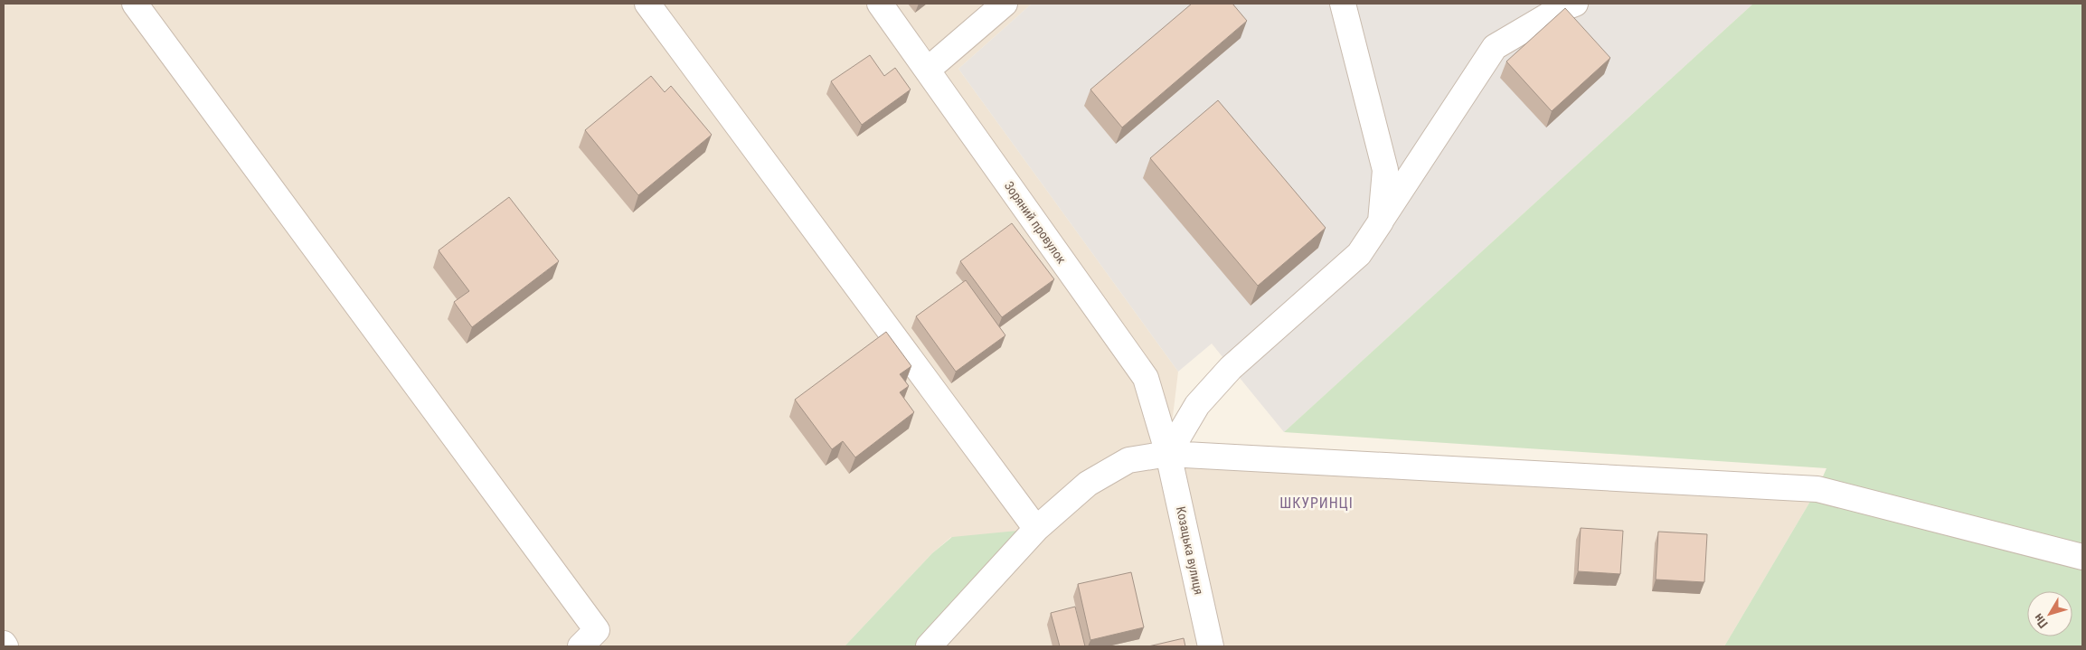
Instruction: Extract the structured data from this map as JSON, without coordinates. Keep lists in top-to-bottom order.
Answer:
{
  "streets": {
    "street": ["Зоряний провулок", "Козацька вулиця"]
  },
  "crossings": [
    ["Зоряний провулок", "Козацька вулиця"]
  ],
  "districts": ["ШКУРИНЦІ"],
  "north": "bottom left"
}
